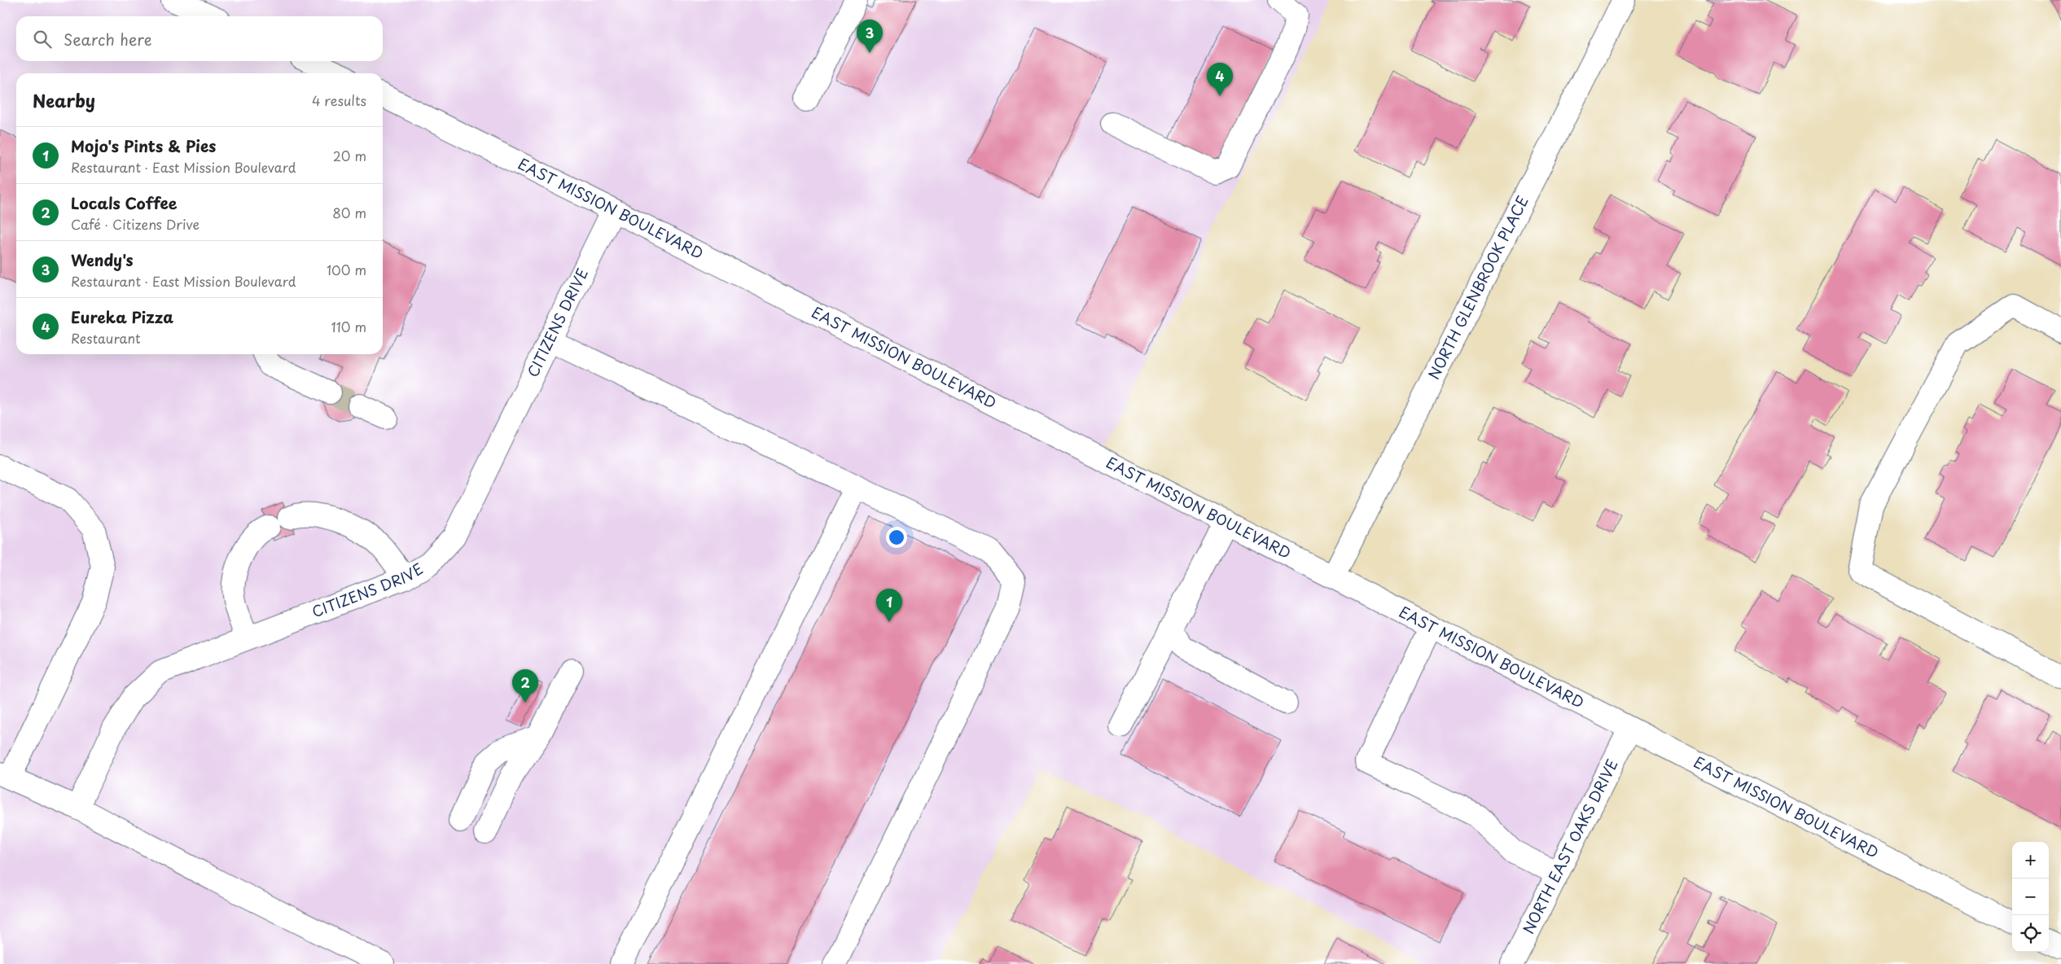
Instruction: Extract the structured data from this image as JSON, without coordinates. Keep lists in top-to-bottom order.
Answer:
{
  "streets": {
    "street": [
      "EAST MISSION BOULEVARD",
      "NORTH GLENBROOK PLACE",
      "CITIZENS DRIVE",
      "NORTH EAST OAKS DRIVE"
    ]
  },
  "crossings": [
    ["EAST MISSION BOULEVARD", "NORTH GLENBROOK PLACE"],
    ["EAST MISSION BOULEVARD", "CITIZENS DRIVE"],
    ["EAST MISSION BOULEVARD", "NORTH EAST OAKS DRIVE"]
  ],
  "page": {
    "search": "Search here",
    "pins": [
      "3",
      "4",
      "1",
      "2"
    ],
    "heading": ["Nearby", "4 results"],
    "list": [
      {
        "mark": "1",
        "name": "Mojo's Pints & Pies",
        "note": "Restaurant · East Mission Boulevard",
        "value": "20 m"
      },
      {
        "mark": "2",
        "name": "Locals Coffee",
        "note": "Café · Citizens Drive",
        "value": "80 m"
      },
      {
        "mark": "3",
        "name": "Wendy's",
        "note": "Restaurant · East Mission Boulevard",
        "value": "100 m"
      },
      {
        "mark": "4",
        "name": "Eureka Pizza",
        "note": "Restaurant",
        "value": "110 m"
      }
    ],
    "map_buttons": ["+", "−"]
  }
}
